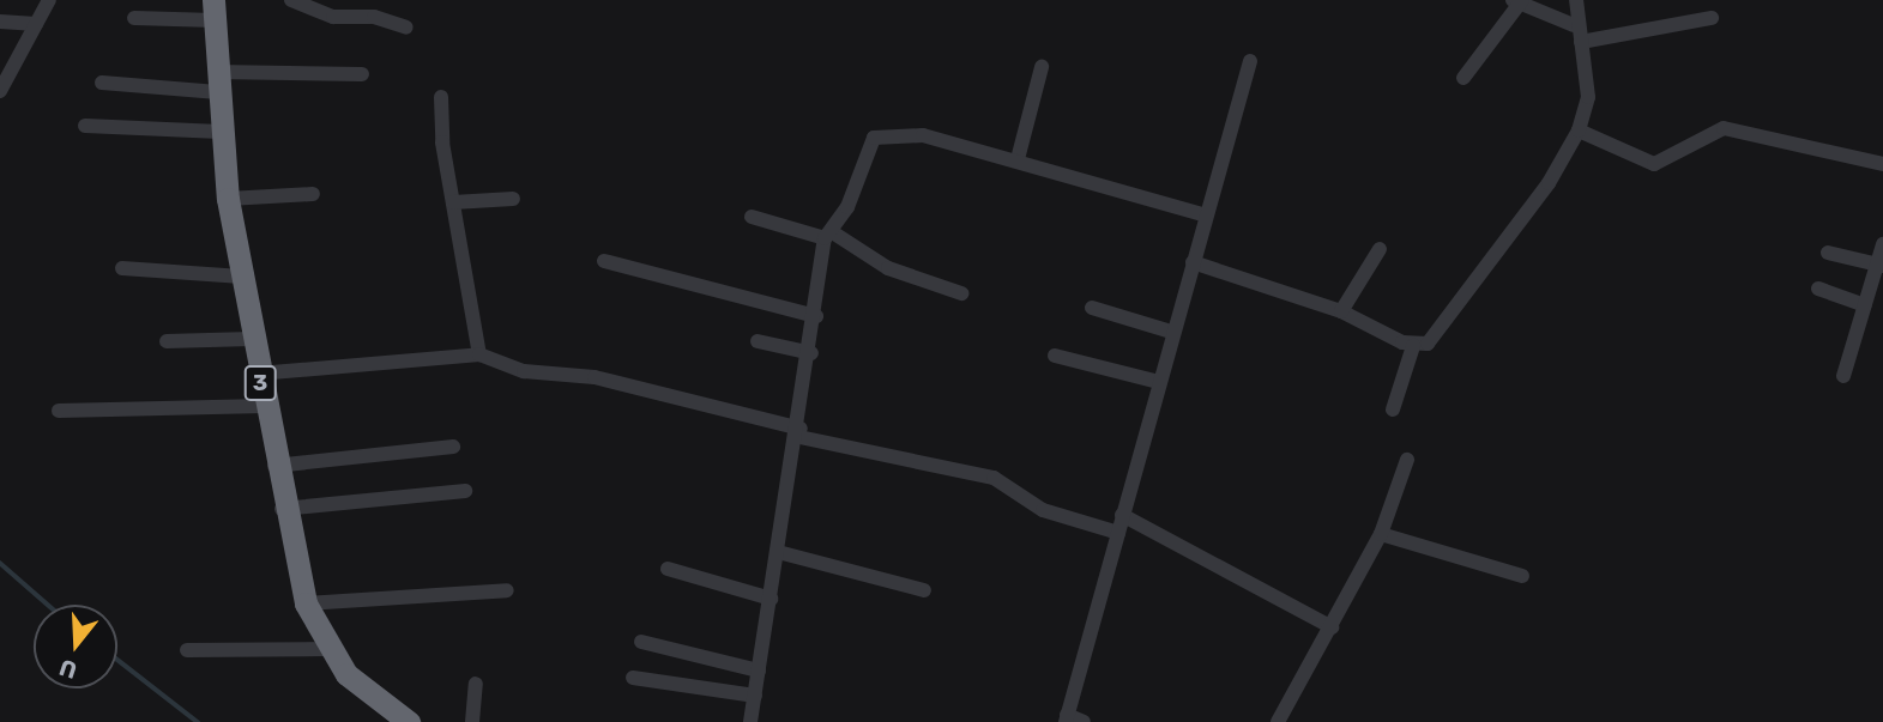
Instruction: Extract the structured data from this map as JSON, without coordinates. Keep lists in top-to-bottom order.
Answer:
{
  "streets": {
    "highway": ["3"]
  },
  "north": "bottom"
}
